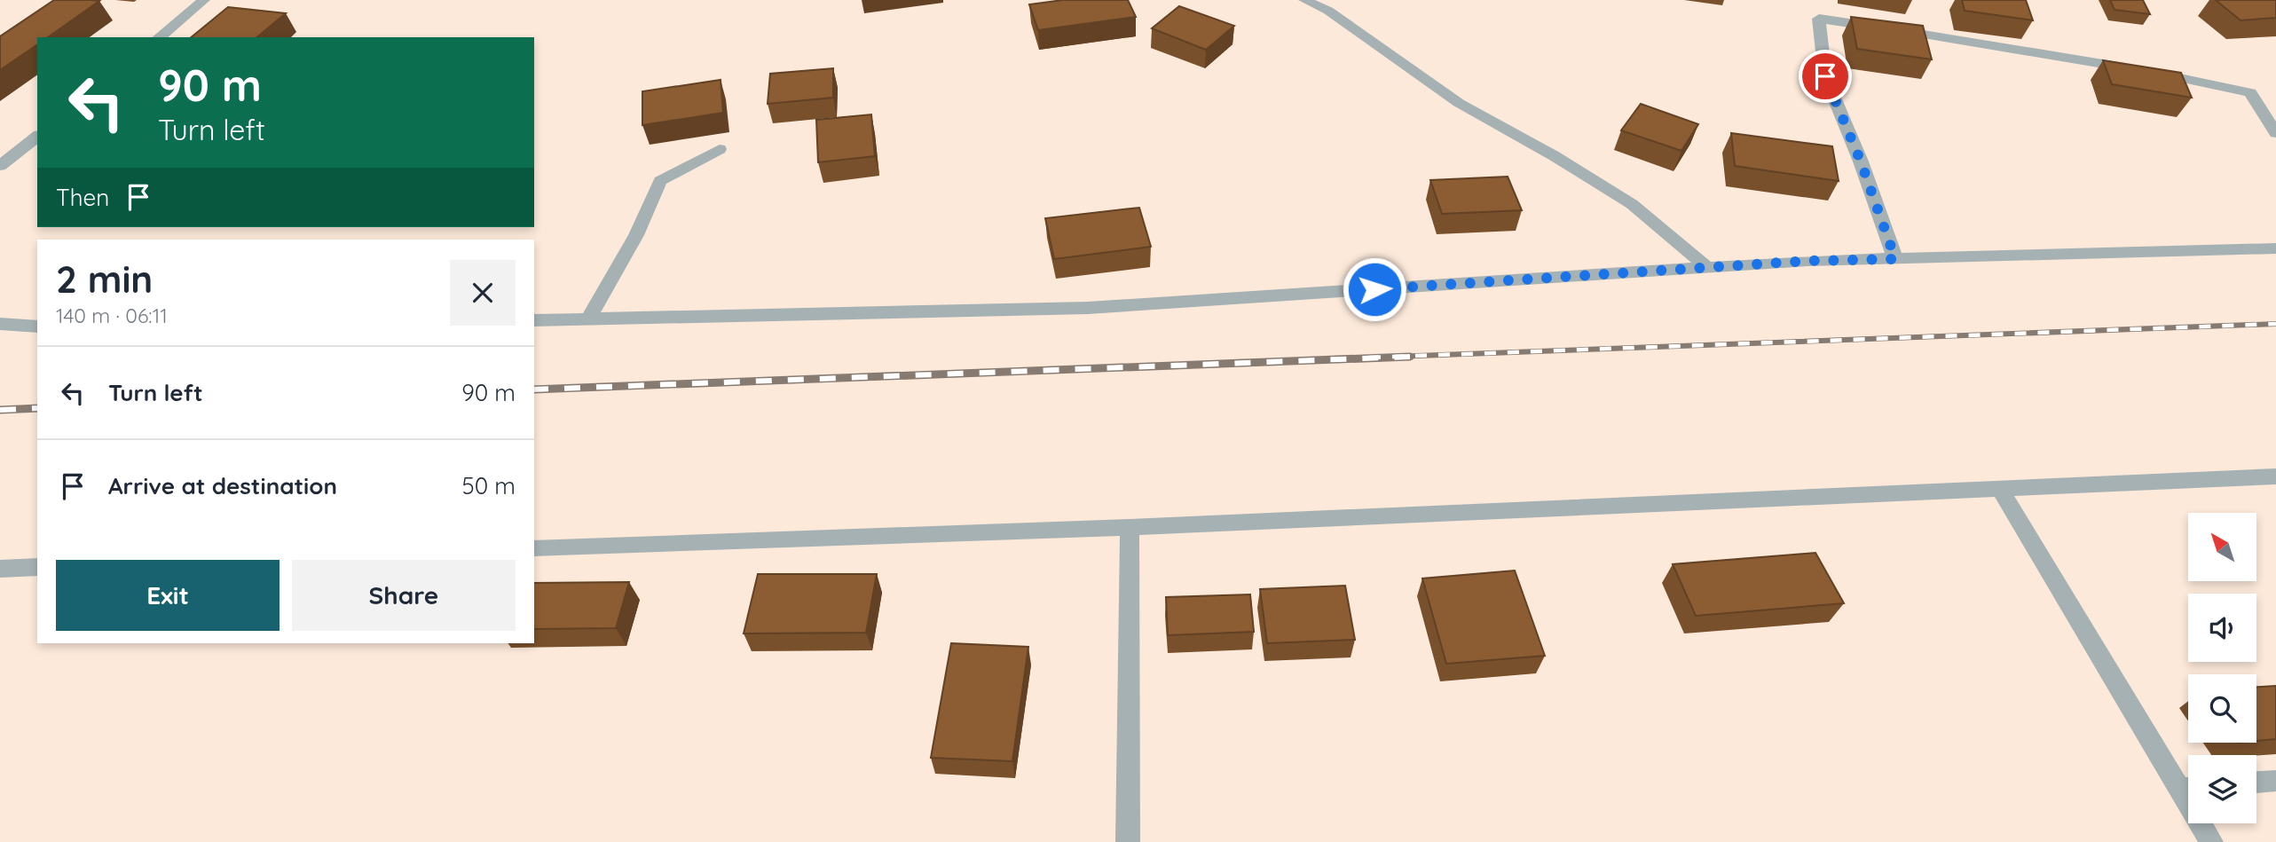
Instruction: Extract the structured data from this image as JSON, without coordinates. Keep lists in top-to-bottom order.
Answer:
{
  "north": "top left",
  "page": {
    "turn": ["90 m", "Turn left"],
    "then": "Then",
    "heading": ["2 min", "140 m · 06:11"],
    "list": [
      {
        "name": "Turn left",
        "value": "90 m"
      },
      {
        "name": "Arrive at destination",
        "value": "50 m"
      }
    ],
    "buttons": ["Exit", "Share"]
  }
}
